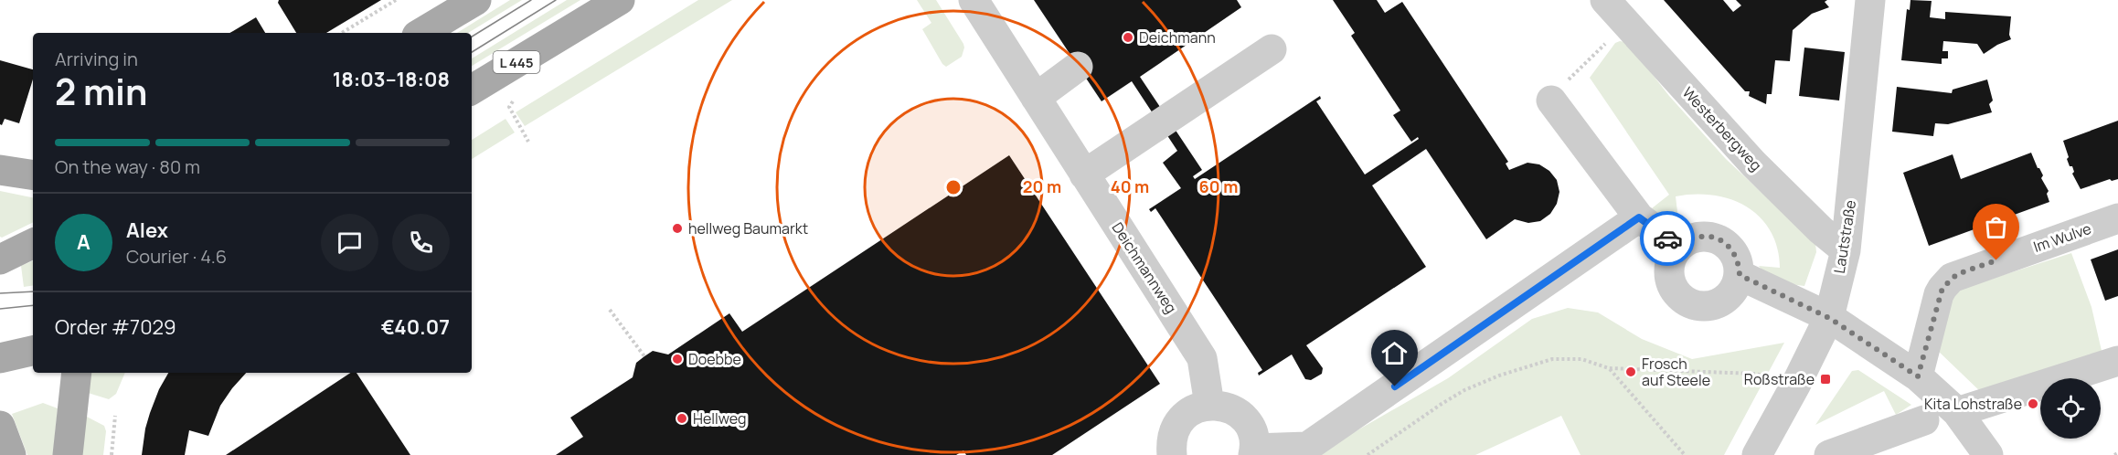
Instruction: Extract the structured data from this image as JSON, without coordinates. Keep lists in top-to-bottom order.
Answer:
{
  "streets": {
    "main road": ["L 445"],
    "street": [
      "Westerbergweg",
      "Lautstraße",
      "Im Wulve",
      "Deichmannweg"
    ]
  },
  "crossings": [
    ["Westerbergweg", "Lautstraße"]
  ],
  "places": {
    "other": [
      "Deichmann",
      "hellweg Baumarkt",
      "Doebbe",
      "Frosch auf Steele",
      "Kita Lohstraße",
      "Hellweg"
    ],
    "transit": ["Roßstraße"]
  },
  "page": {
    "heading": ["2 min", "Arriving in", "18:03–18:08"],
    "panel": [
      "Alex",
      "Courier · 4.6",
      "Order #7029",
      "€40.07"
    ],
    "bar": "On the way · 80 m",
    "round": "A"
  },
  "rings": ["20 m", "40 m", "60 m"]
}
